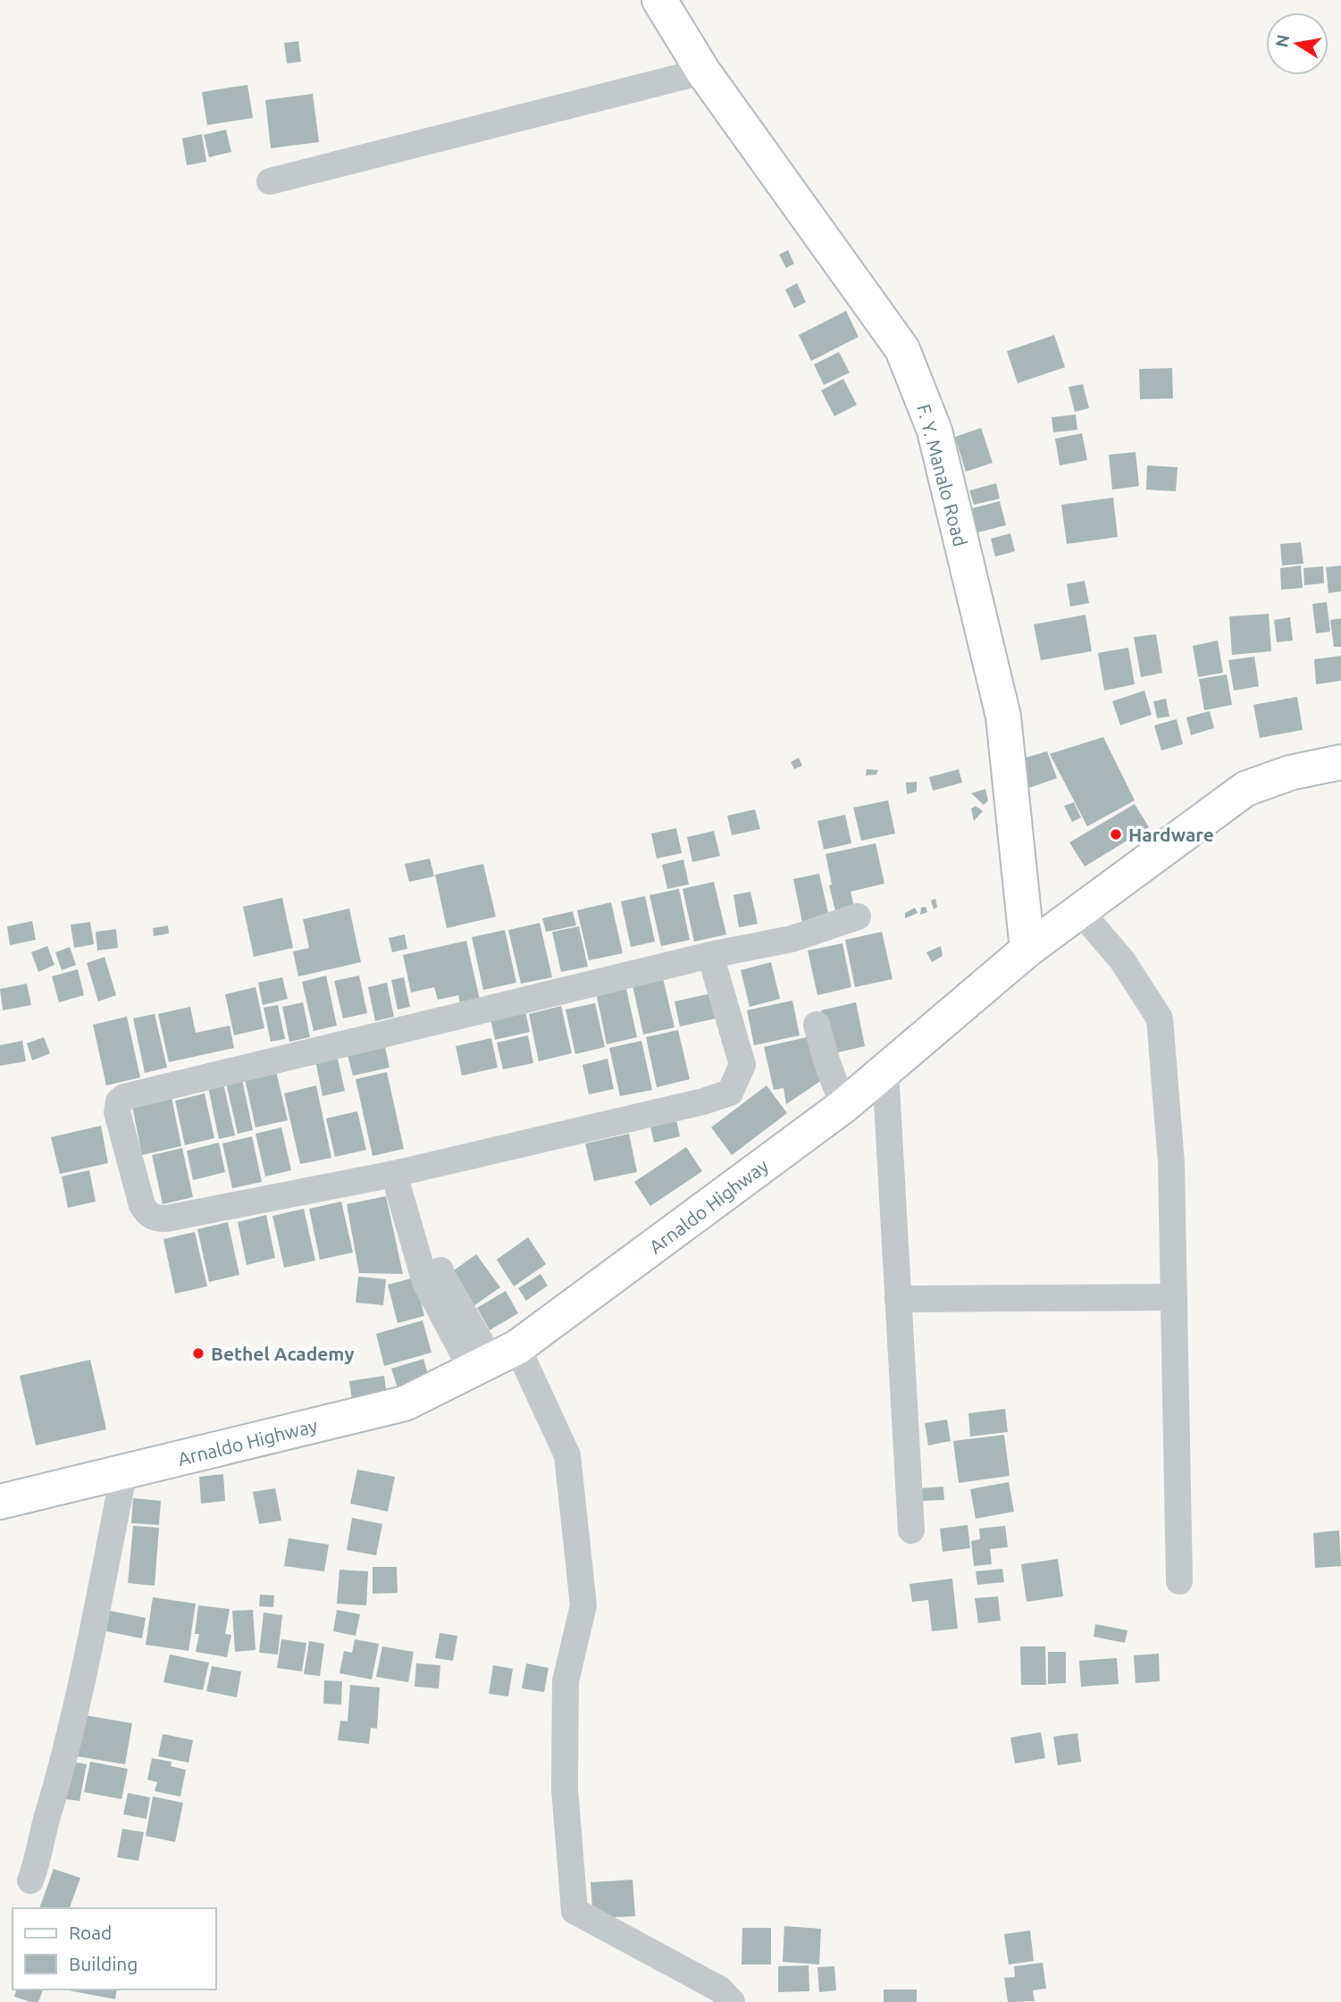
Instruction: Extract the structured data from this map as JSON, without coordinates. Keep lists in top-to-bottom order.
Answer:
{
  "streets": {
    "main road": ["F. Y. Manalo Road", "Arnaldo Highway"]
  },
  "crossings": [
    ["F. Y. Manalo Road", "Arnaldo Highway"]
  ],
  "places": ["Hardware", "Bethel Academy"],
  "legend": ["Road", "Building"],
  "north": "left"
}
